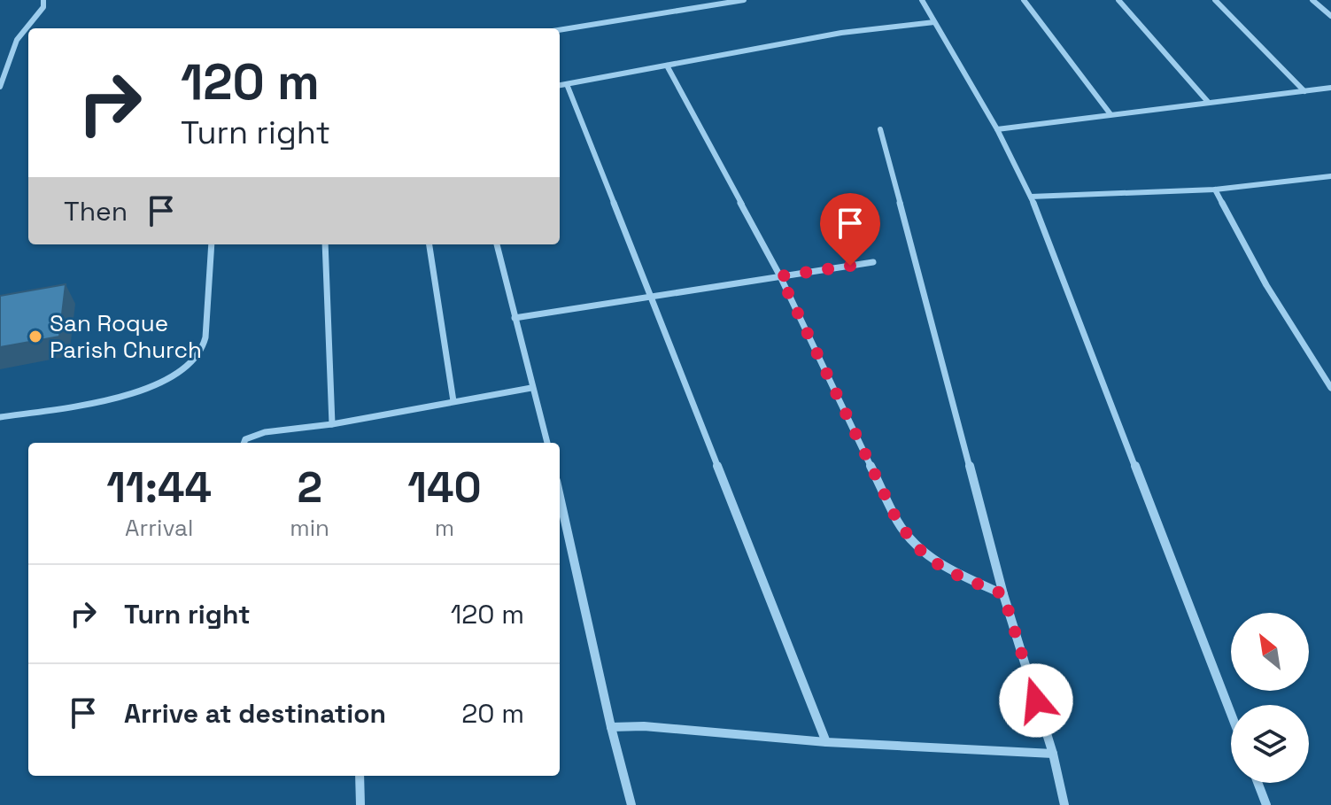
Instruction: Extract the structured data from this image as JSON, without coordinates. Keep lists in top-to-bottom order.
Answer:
{
  "places": ["San Roque Parish Church"],
  "north": "top left",
  "page": {
    "turn": ["120 m", "Turn right"],
    "then": "Then",
    "eta": [
      "11:44",
      "Arrival",
      "2",
      "min",
      "140",
      "m"
    ],
    "list": [
      {
        "name": "Turn right",
        "value": "120 m"
      },
      {
        "name": "Arrive at destination",
        "value": "20 m"
      }
    ]
  }
}
